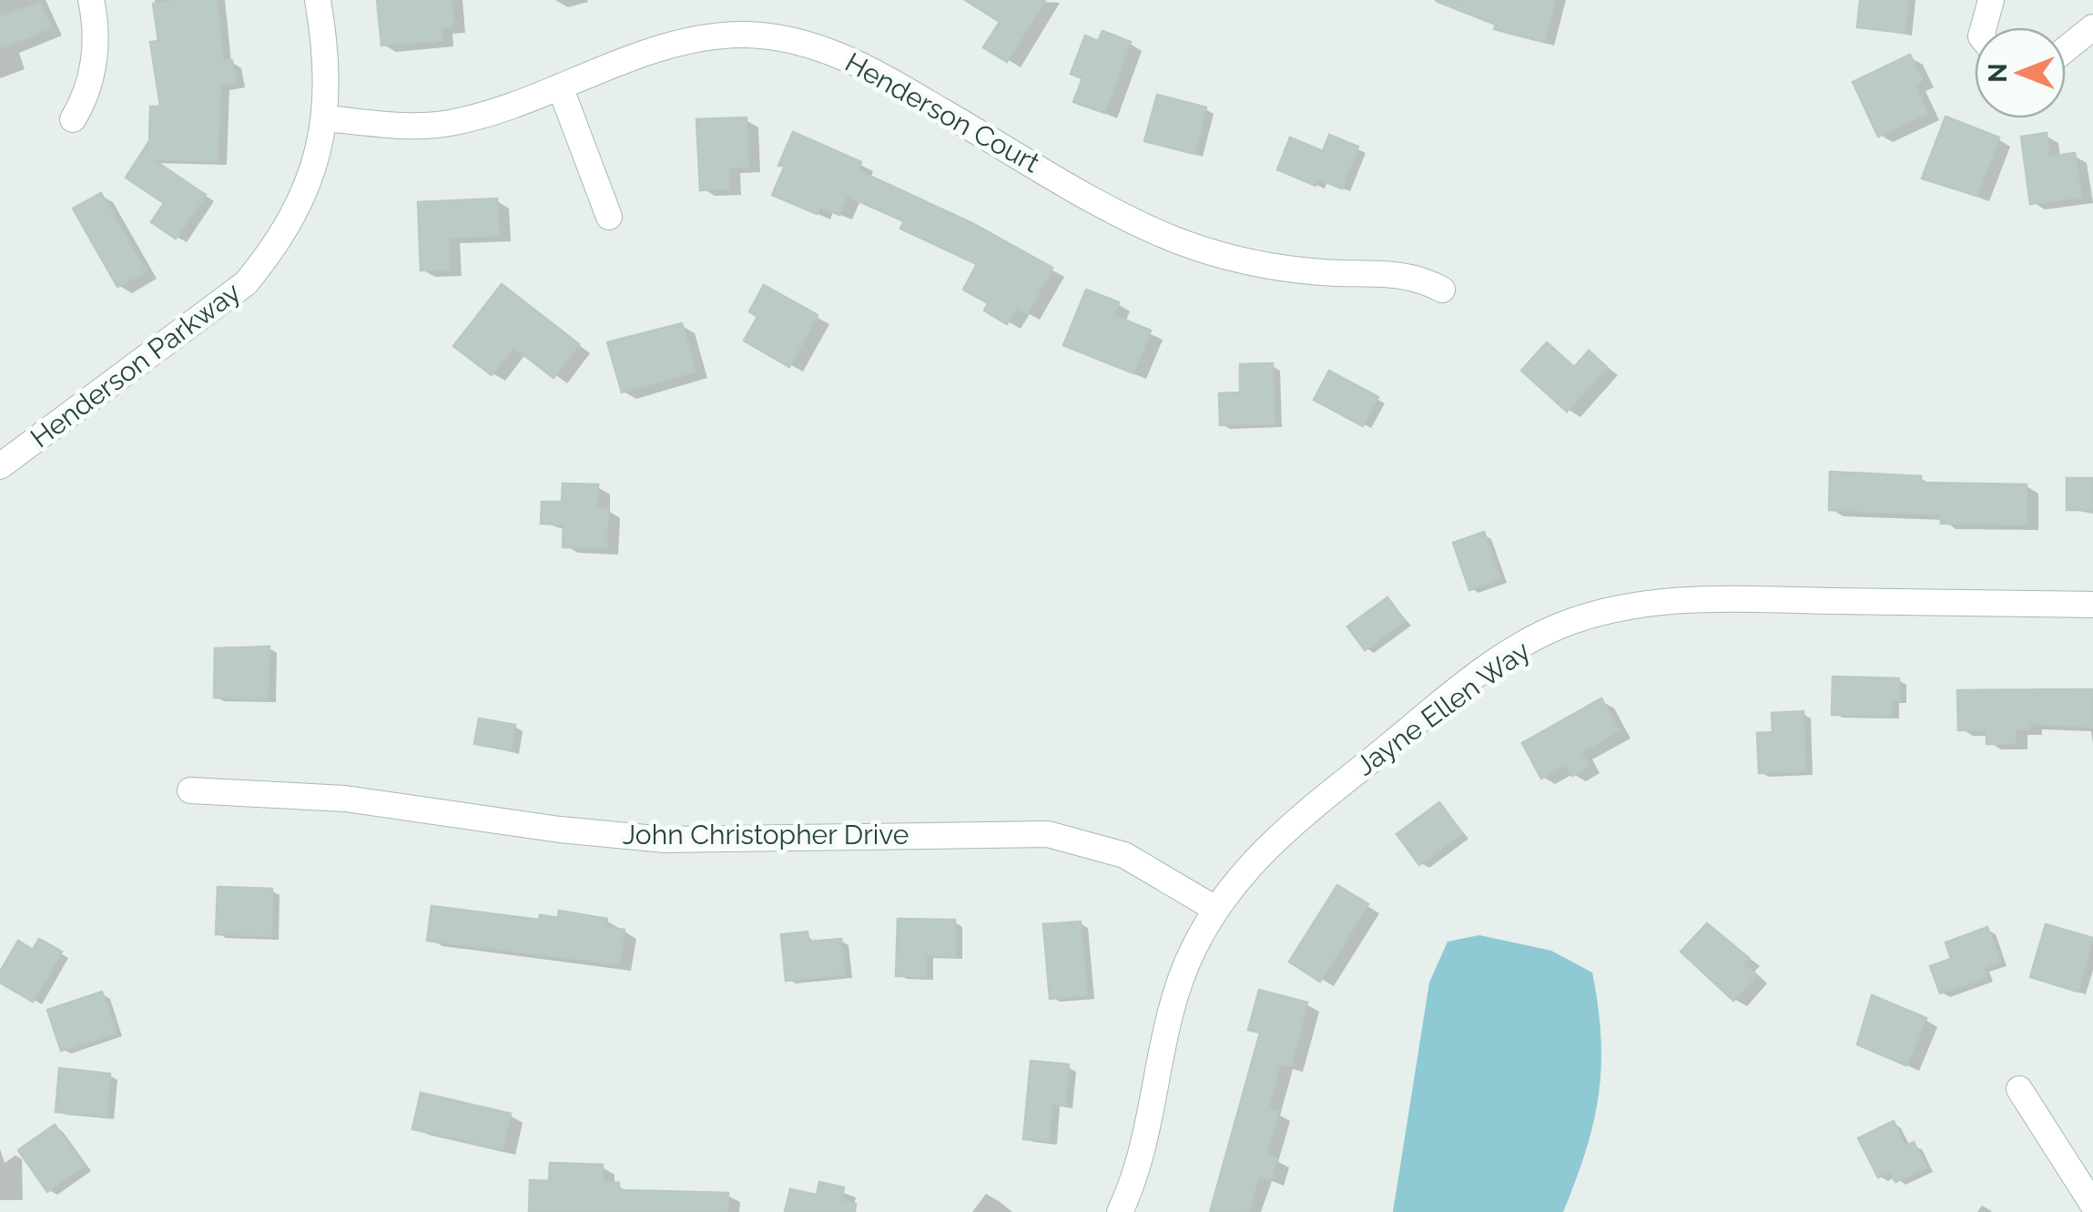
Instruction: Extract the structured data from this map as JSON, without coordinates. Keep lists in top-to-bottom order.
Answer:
{
  "streets": {
    "street": [
      "Henderson Court",
      "Henderson Parkway",
      "Jayne Ellen Way",
      "John Christopher Drive"
    ]
  },
  "crossings": [
    ["Henderson Court", "Henderson Parkway"],
    ["Jayne Ellen Way", "John Christopher Drive"]
  ],
  "north": "left"
}
